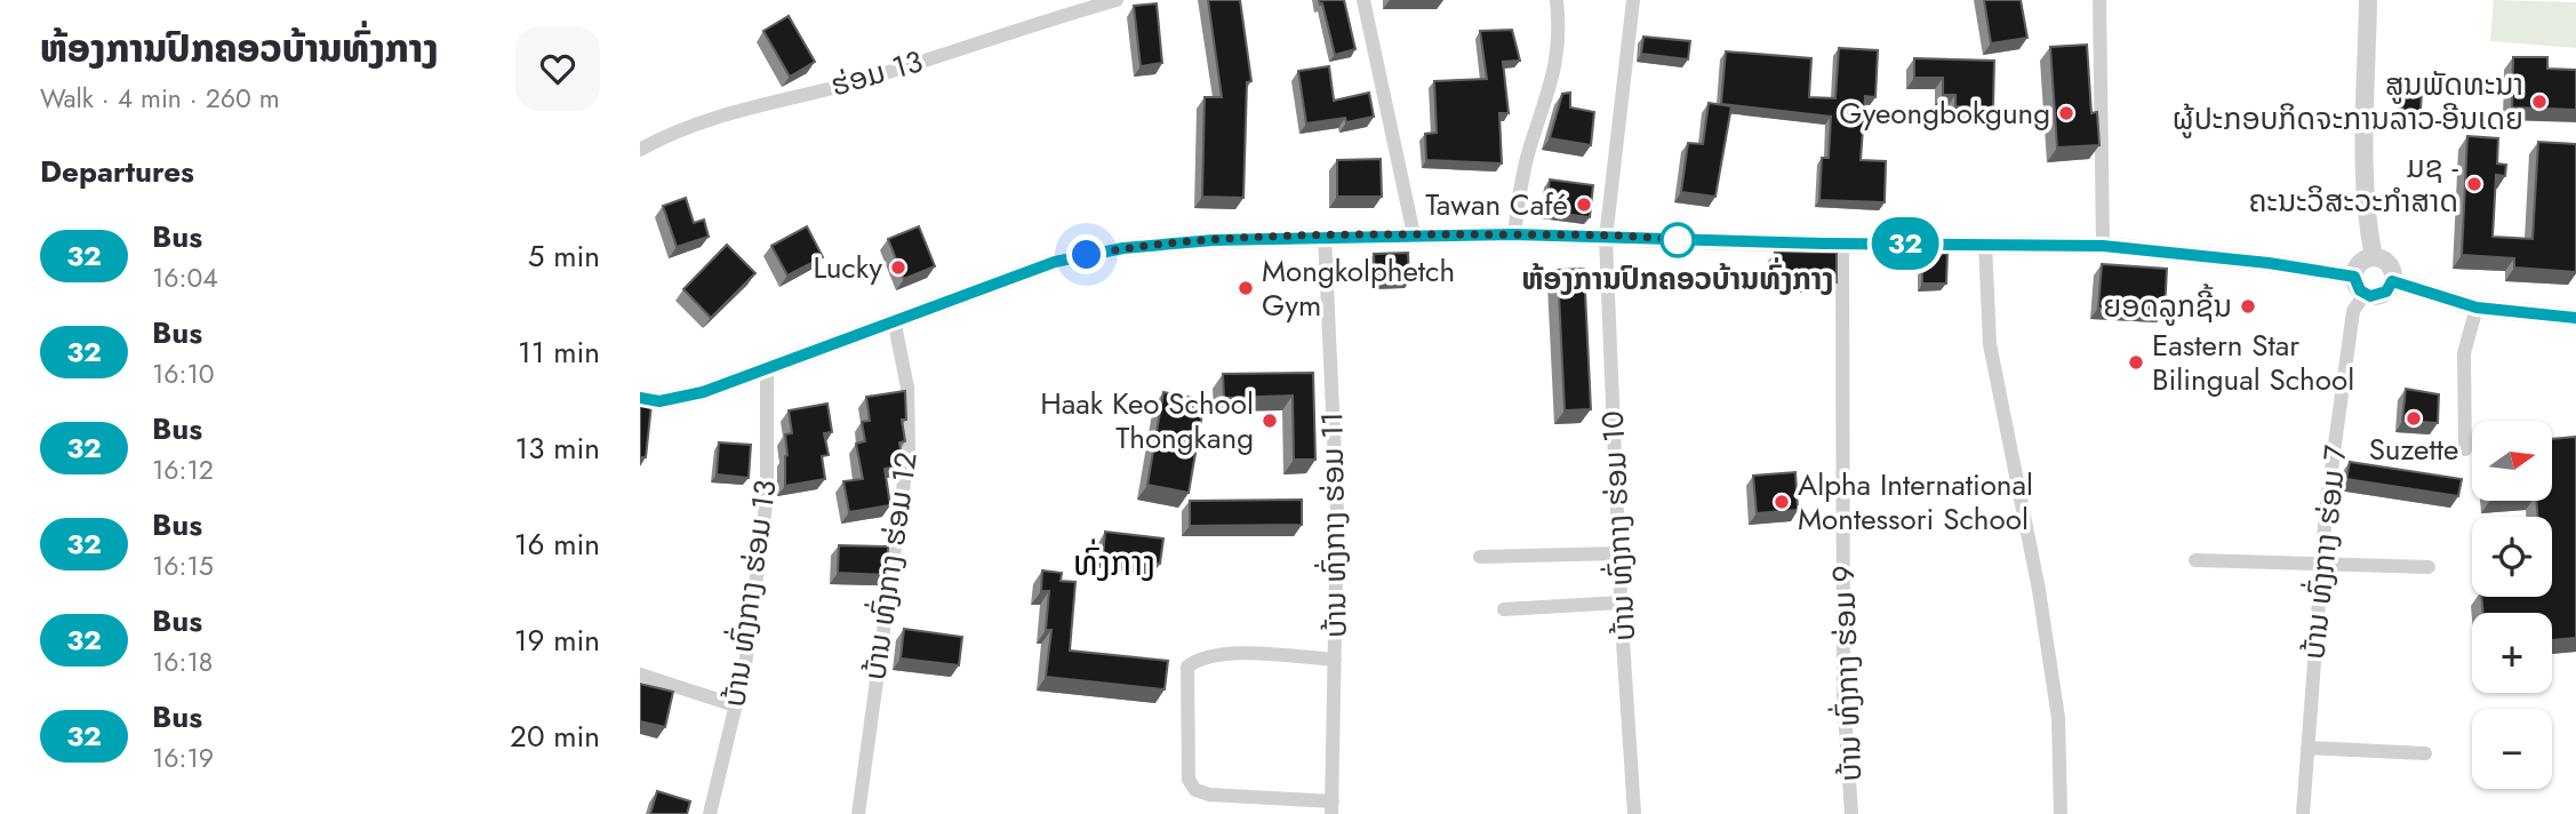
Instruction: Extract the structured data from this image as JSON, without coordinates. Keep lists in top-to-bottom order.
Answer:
{
  "streets": {
    "street": [
      "ຮ່ອມ 13",
      "ບ້ານ ທົ່ງກາງ ຮ່ອມ 11",
      "ບ້ານ ທົ່ງກາງ ຮ່ອມ 10",
      "ບ້ານ ທົ່ງກາງ ຮ່ອມ 7",
      "ບ້ານ ທົ່ງກາງ ຮ່ອມ 12",
      "ບ້ານ ທົ່ງກາງ ຮ່ອມ 13",
      "ບ້ານ ທົ່ງກາງ ຮ່ອມ 9"
    ]
  },
  "districts": ["ທົ່ງກາງ"],
  "places": [
    "ສູນພັດທະນາ ຜູ້ປະກອບກິດຈະການລາວ-ອີນເດຍ",
    "Gyeongbokgung",
    "ມຊ - ຄະນະວິສະວະກຳສາດ",
    "Tawan Café",
    "ຫ້ອງການປົກຄອວບ້ານທົ່ງກາງ",
    "Lucky",
    "Mongkolphetch Gym",
    "ຍອດລູກຊີ້ນ",
    "Eastern Star Bilingual School",
    "Suzette",
    "Haak Keo School Thongkang",
    "Alpha International Montessori School"
  ],
  "lines": ["bus line 32"],
  "north": "right",
  "page": {
    "heading": [
      ["ຫ້ອງການປົກຄອວບ້ານທົ່ງກາງ", "Walk · 4 min · 260 m"],
      "Departures"
    ],
    "on_map": "32",
    "list": [
      {
        "mark": "32",
        "name": "Bus",
        "note": "16:04",
        "value": "5 min"
      },
      {
        "mark": "32",
        "name": "Bus",
        "note": "16:10",
        "value": "11 min"
      },
      {
        "mark": "32",
        "name": "Bus",
        "note": "16:12",
        "value": "13 min"
      },
      {
        "mark": "32",
        "name": "Bus",
        "note": "16:15",
        "value": "16 min"
      },
      {
        "mark": "32",
        "name": "Bus",
        "note": "16:18",
        "value": "19 min"
      },
      {
        "mark": "32",
        "name": "Bus",
        "note": "16:19",
        "value": "20 min"
      }
    ],
    "map_buttons": ["+", "−"]
  }
}
